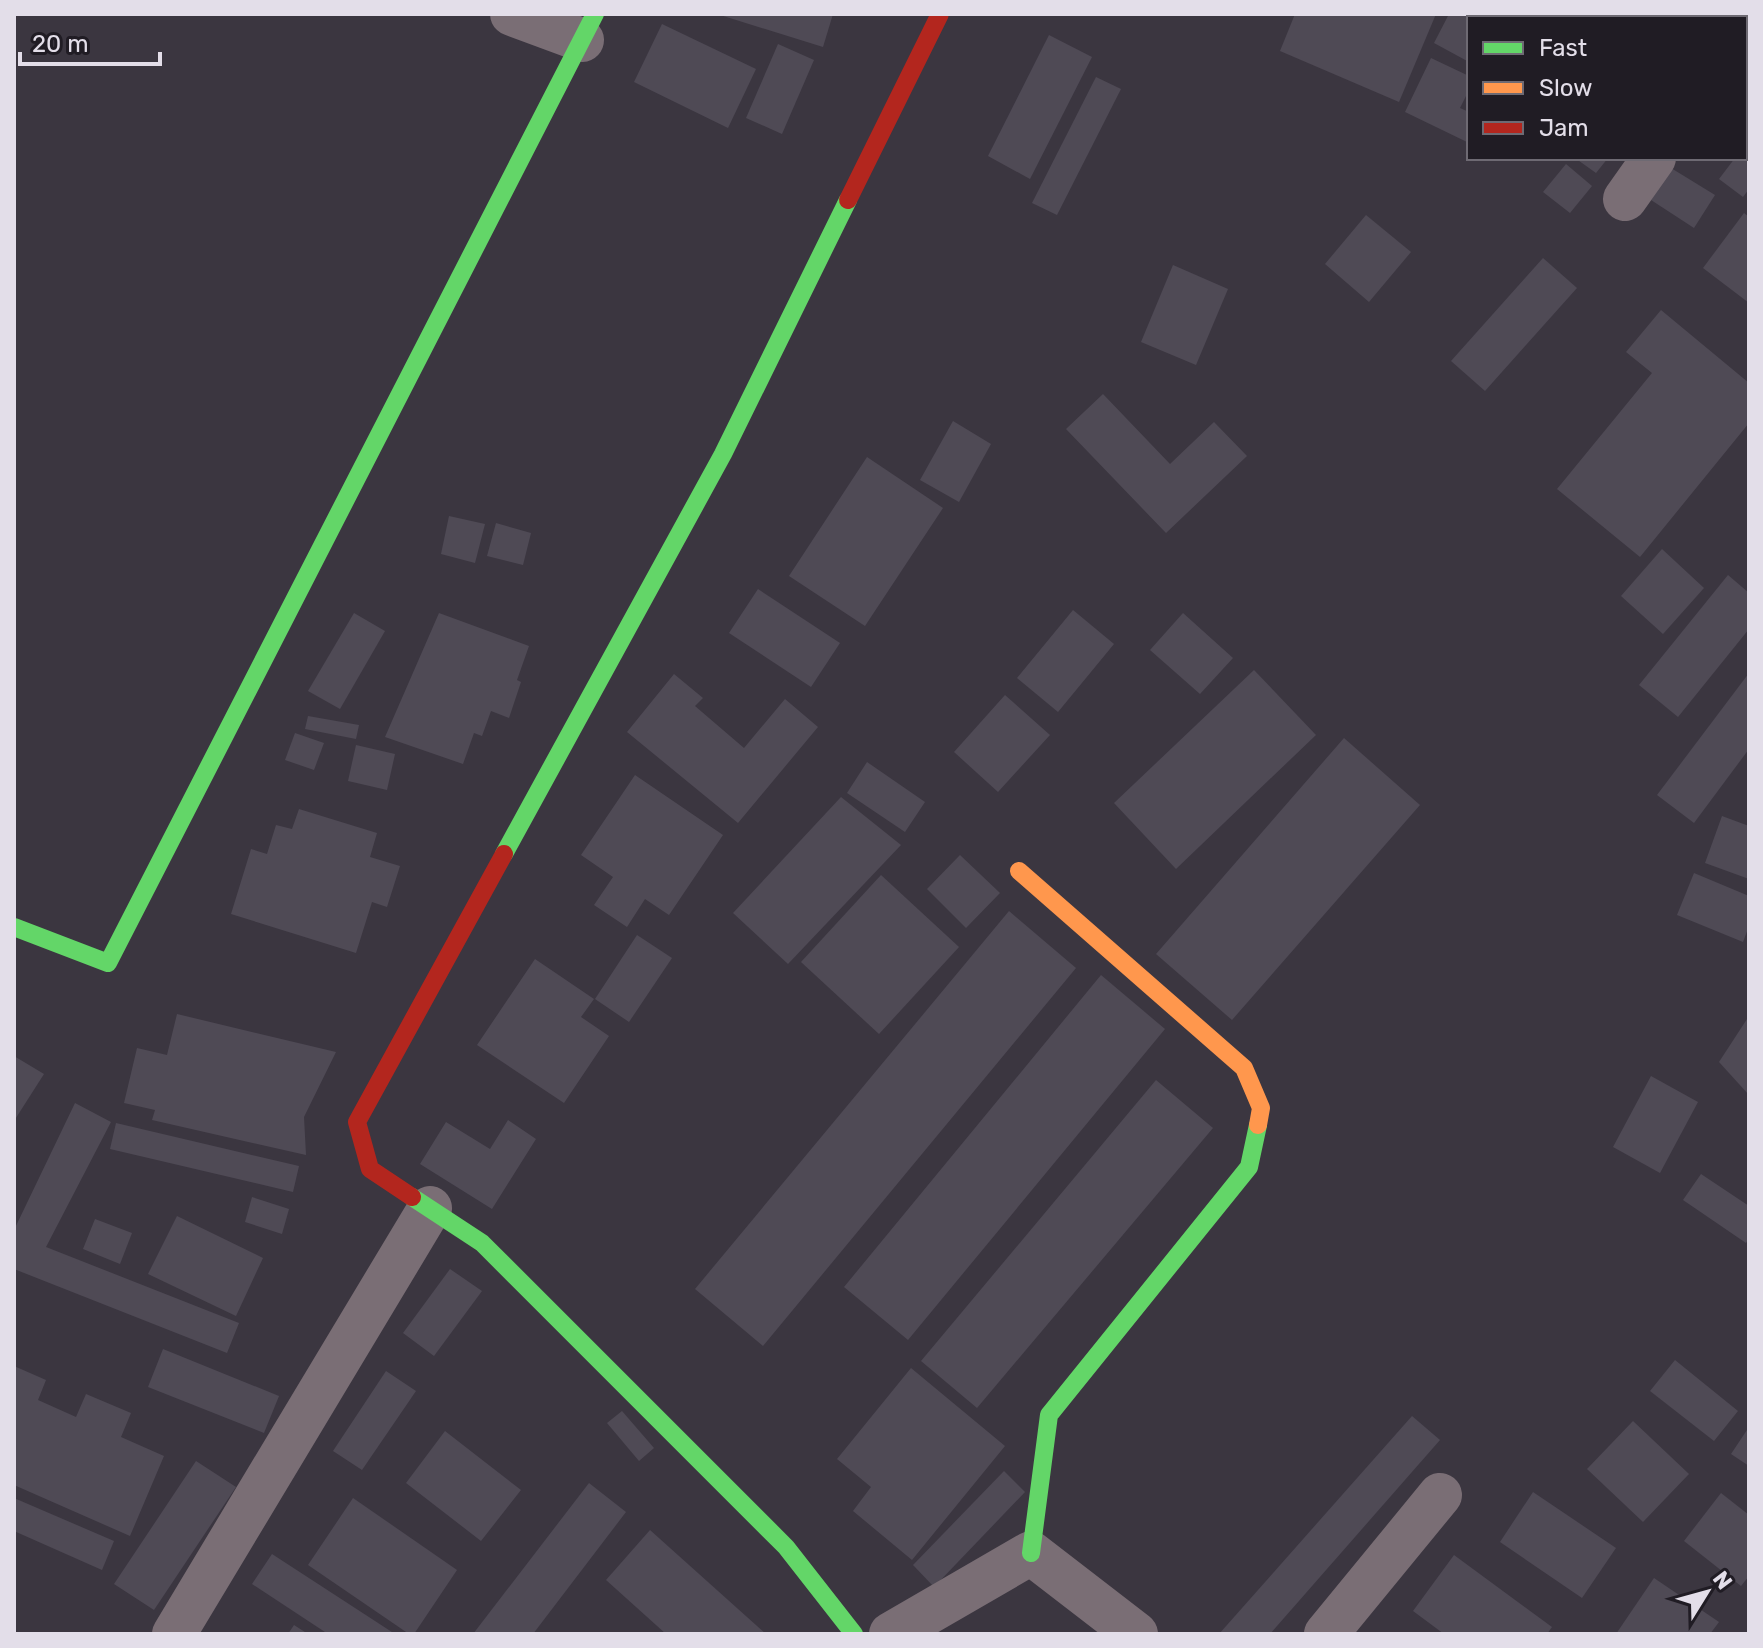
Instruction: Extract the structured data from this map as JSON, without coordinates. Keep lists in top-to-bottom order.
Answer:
{
  "legend": ["Fast", "Slow", "Jam"],
  "scale_bar": "20 m",
  "north": "top right"
}
